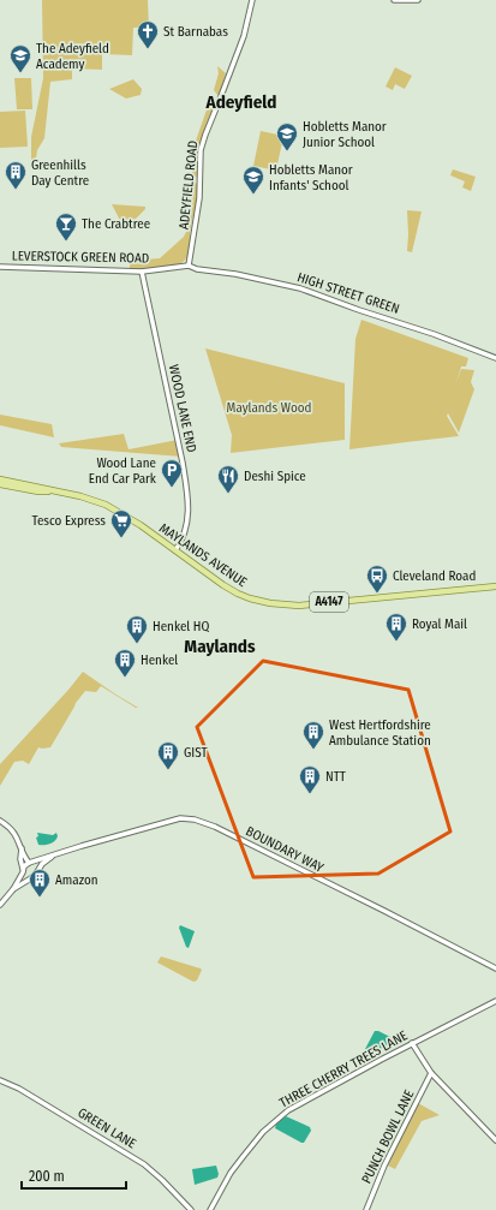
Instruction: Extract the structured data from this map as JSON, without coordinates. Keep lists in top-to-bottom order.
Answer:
{
  "streets": {
    "main road": ["MAYLANDS AVENUE", "A4147"],
    "street": [
      "ADEYFIELD ROAD",
      "LEVERSTOCK GREEN ROAD",
      "HIGH STREET GREEN",
      "WOOD LANE END",
      "BOUNDARY WAY",
      "THREE CHERRY TREES LANE",
      "GREEN LANE",
      "PUNCH BOWL LANE"
    ]
  },
  "crossings": [
    ["ADEYFIELD ROAD", "LEVERSTOCK GREEN ROAD"],
    ["ADEYFIELD ROAD", "HIGH STREET GREEN"],
    ["LEVERSTOCK GREEN ROAD", "HIGH STREET GREEN"],
    ["LEVERSTOCK GREEN ROAD", "WOOD LANE END"],
    ["WOOD LANE END", "MAYLANDS AVENUE"]
  ],
  "districts": ["Adeyfield", "Maylands"],
  "parks": ["Maylands Wood"],
  "places": {
    "church": ["St Barnabas"],
    "school or university": ["The Adeyfield Academy", "Hobletts Manor Junior School", "Hobletts Manor Infants' School"],
    "building": [
      "Greenhills Day Centre",
      "Royal Mail",
      "Henkel HQ",
      "Henkel",
      "West Hertfordshire Ambulance Station",
      "GIST",
      "NTT",
      "Amazon"
    ],
    "bar": ["The Crabtree"],
    "parking": ["Wood Lane End Car Park"],
    "restaurant": ["Deshi Spice"],
    "supermarket": ["Tesco Express"],
    "bus stop": ["Cleveland Road"]
  },
  "scale_bar": "200 m"
}
